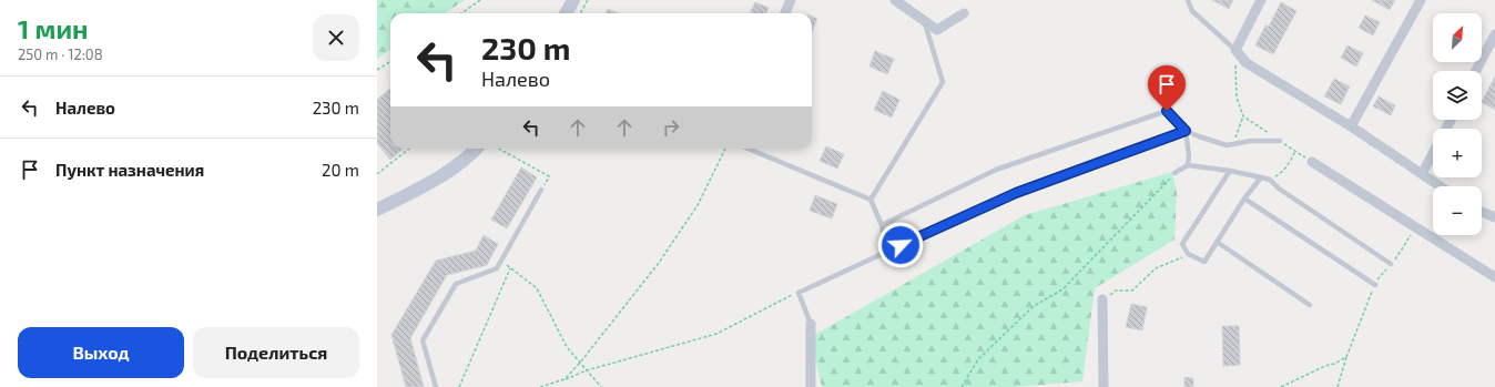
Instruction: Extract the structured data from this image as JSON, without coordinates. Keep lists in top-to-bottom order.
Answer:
{
  "north": "top right",
  "page": {
    "heading": ["1 мин", "250 m · 12:08"],
    "map_buttons": ["+", "−"],
    "turn": ["230 m", "Налево"],
    "list": [
      {
        "name": "Налево",
        "value": "230 m"
      },
      {
        "name": "Пункт назначения",
        "value": "20 m"
      }
    ],
    "buttons": ["Выход", "Поделиться"]
  }
}
